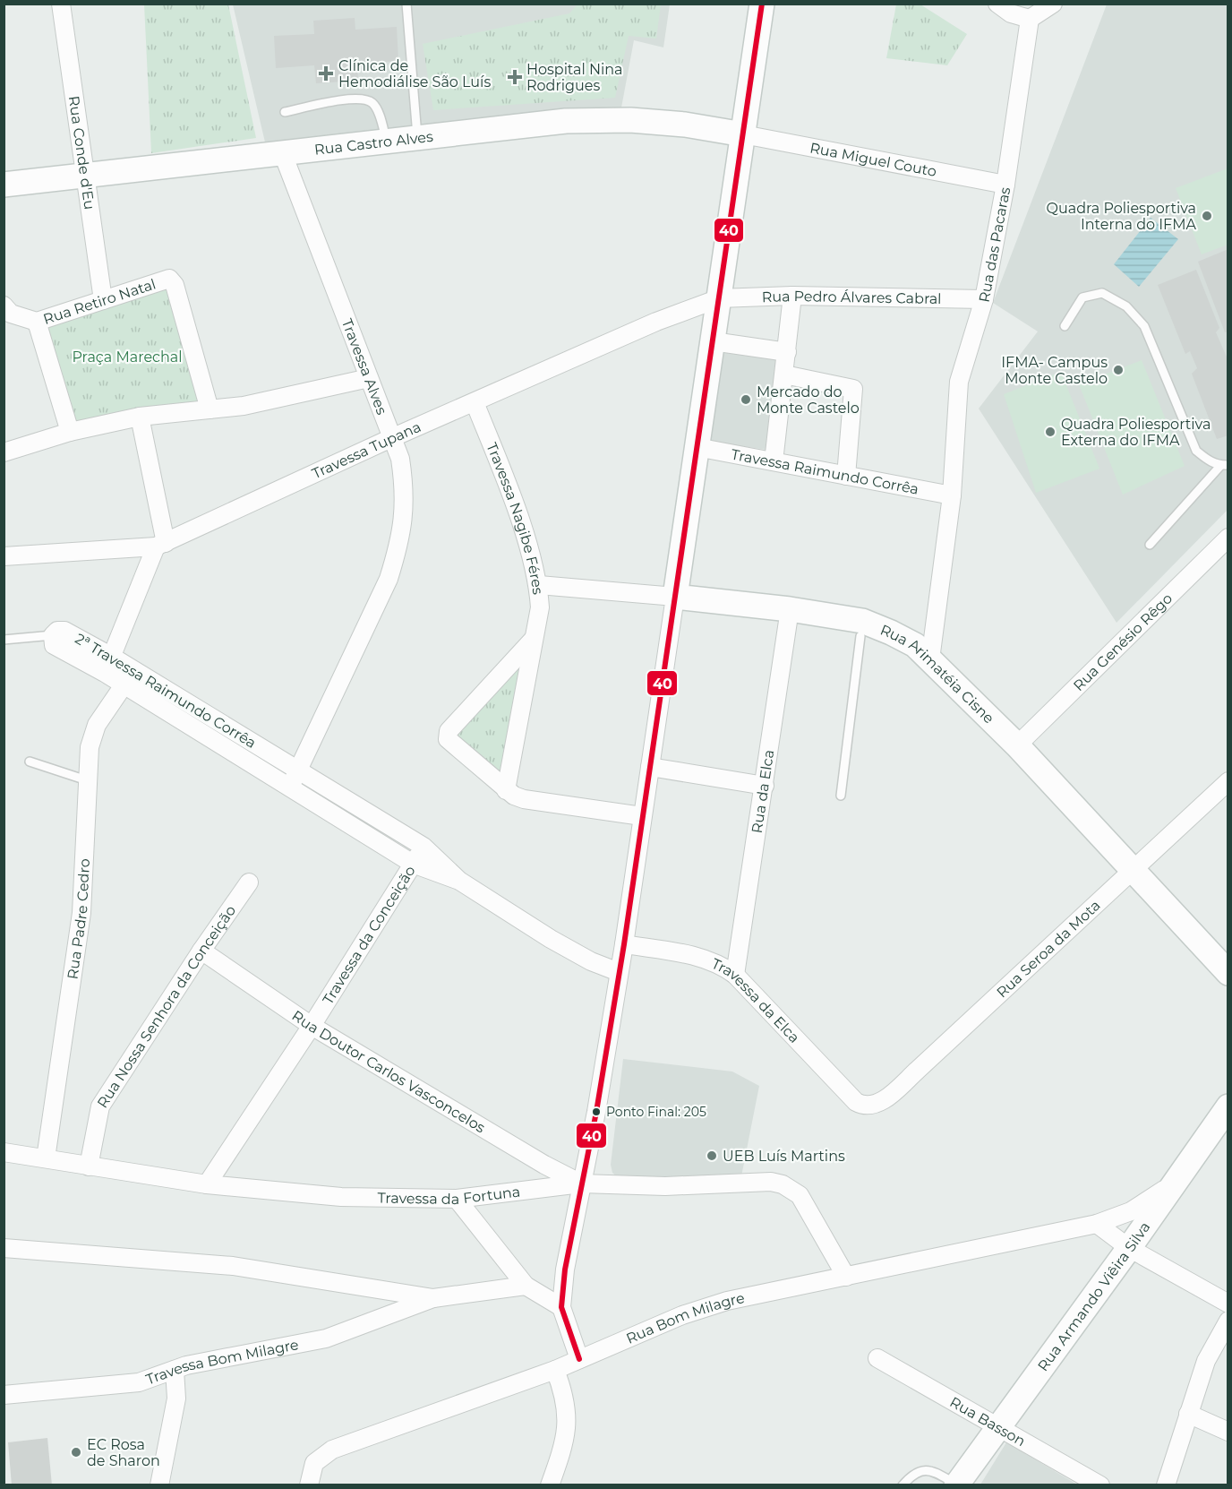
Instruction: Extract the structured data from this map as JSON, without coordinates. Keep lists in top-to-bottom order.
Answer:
{
  "streets": {
    "street": [
      "Rua Castro Alves",
      "Rua Conde d'Eu",
      "Rua Miguel Couto",
      "Rua das Pacaras",
      "Rua Pedro Álvares Cabral",
      "Rua Retiro Natal",
      "Travessa Alves",
      "Travessa Tupana",
      "Travessa Raimundo Corrêa",
      "Travessa Nagibe Féres",
      "Rua Genésio Rêgo",
      "Rua Arimatéia Cisne",
      "2ª Travessa Raimundo Corrêa",
      "Rua da Elca",
      "Rua Padre Cedro",
      "Travessa da Conceição",
      "Rua Seroa da Mota",
      "Travessa da Elca",
      "Rua Nossa Senhora da Conceição",
      "Rua Doutor Carlos Vasconcelos",
      "Travessa da Fortuna",
      "Rua Armando Viêira Silva",
      "Rua Bom Milagre",
      "Travessa Bom Milagre",
      "Rua Basson"
    ]
  },
  "crossings": [
    ["Rua Castro Alves", "Rua Conde d'Eu"],
    ["Rua Castro Alves", "Rua Miguel Couto"],
    ["Rua Castro Alves", "Travessa Alves"],
    ["Rua Conde d'Eu", "Rua Retiro Natal"],
    ["Rua Miguel Couto", "Rua das Pacaras"],
    ["Rua das Pacaras", "Rua Pedro Álvares Cabral"],
    ["Rua das Pacaras", "Travessa Raimundo Corrêa"],
    ["Rua das Pacaras", "Rua Arimatéia Cisne"],
    ["Rua Pedro Álvares Cabral", "Travessa Tupana"],
    ["Travessa Alves", "Travessa Tupana"],
    ["Travessa Alves", "2ª Travessa Raimundo Corrêa"],
    ["Travessa Tupana", "Travessa Nagibe Féres"],
    ["Travessa Nagibe Féres", "Rua Arimatéia Cisne"],
    ["Rua Genésio Rêgo", "Rua Arimatéia Cisne"],
    ["Rua Arimatéia Cisne", "Rua da Elca"],
    ["Rua Arimatéia Cisne", "Rua Seroa da Mota"],
    ["2ª Travessa Raimundo Corrêa", "Rua Padre Cedro"],
    ["2ª Travessa Raimundo Corrêa", "Travessa da Conceição"],
    ["Rua da Elca", "Travessa da Elca"],
    ["Rua Padre Cedro", "Travessa da Fortuna"],
    ["Travessa da Conceição", "Rua Doutor Carlos Vasconcelos"],
    ["Travessa da Conceição", "Travessa da Fortuna"],
    ["Rua Seroa da Mota", "Travessa da Elca"],
    ["Rua Nossa Senhora da Conceição", "Rua Doutor Carlos Vasconcelos"],
    ["Rua Nossa Senhora da Conceição", "Travessa da Fortuna"],
    ["Rua Doutor Carlos Vasconcelos", "Travessa da Fortuna"],
    ["Travessa da Fortuna", "Rua Bom Milagre"],
    ["Rua Armando Viêira Silva", "Rua Bom Milagre"],
    ["Rua Armando Viêira Silva", "Rua Basson"]
  ],
  "parks": ["Praça Marechal"],
  "places": {
    "health": ["Clínica de Hemodiálise São Luís", "Hospital Nina Rodrigues"],
    "other": [
      "Quadra Poliesportiva Interna do IFMA",
      "IFMA- Campus Monte Castelo",
      "Mercado do Monte Castelo",
      "Quadra Poliesportiva Externa do IFMA",
      "Ponto Final: 205",
      "UEB Luís Martins",
      "EC Rosa de Sharon"
    ]
  },
  "lines": ["transit line 40"]
}
